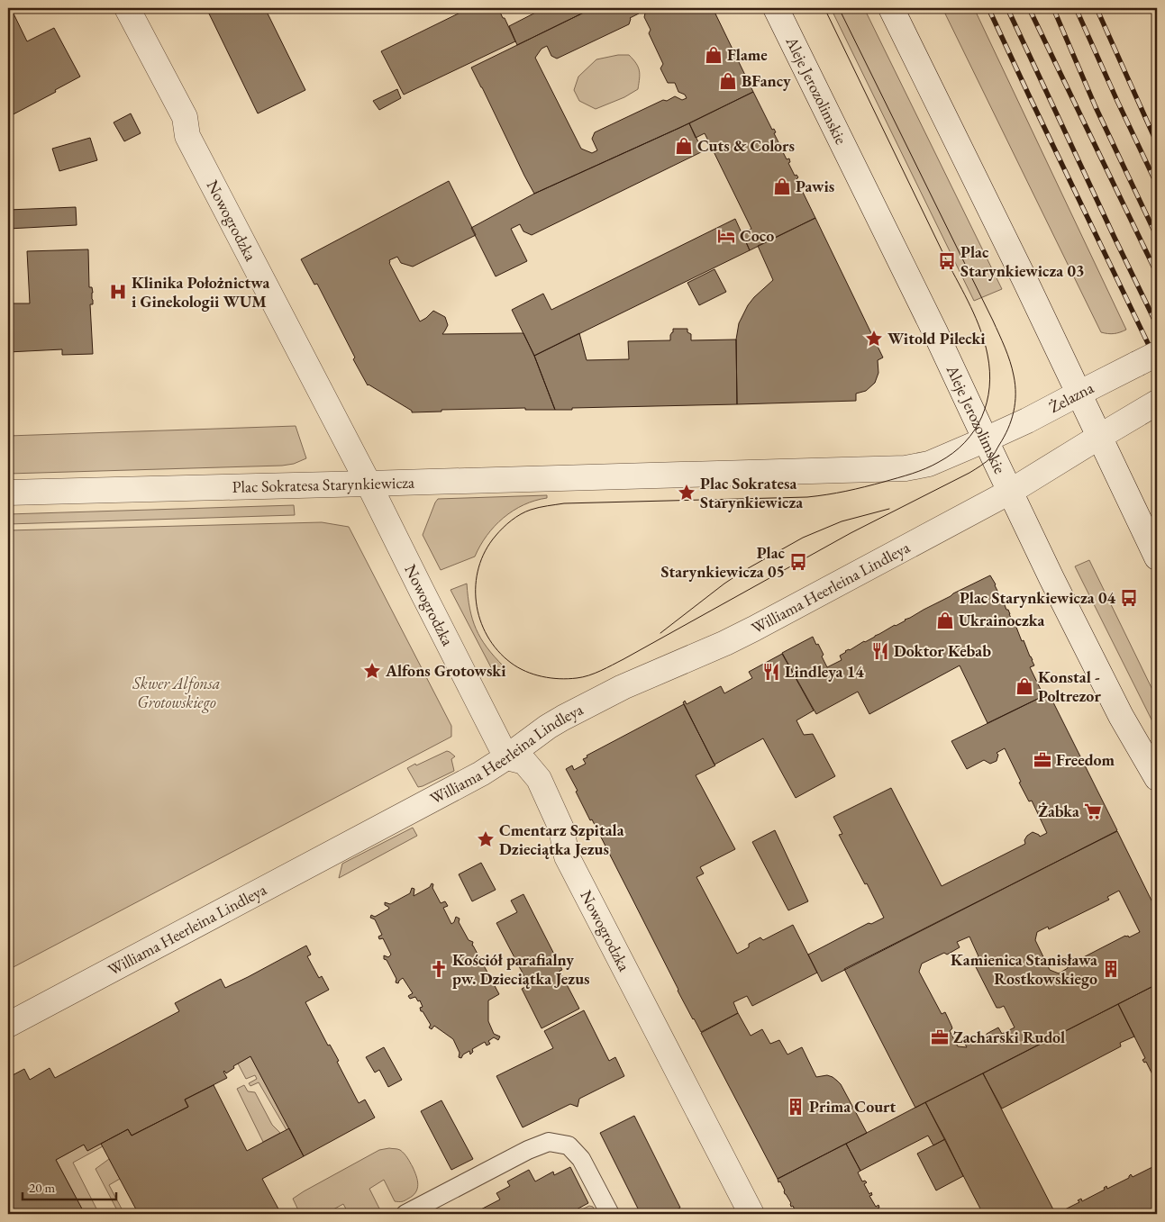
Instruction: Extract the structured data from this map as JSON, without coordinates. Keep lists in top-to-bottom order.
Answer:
{
  "streets": {
    "street": [
      "Aleje Jerozolimskie",
      "Nowogrodzka",
      "Żelazna",
      "Plac Sokratesa Starynkiewicza",
      "Williama Heerleina Lindleya"
    ]
  },
  "crossings": [
    ["Aleje Jerozolimskie", "Żelazna"],
    ["Aleje Jerozolimskie", "Plac Sokratesa Starynkiewicza"],
    ["Aleje Jerozolimskie", "Williama Heerleina Lindleya"],
    ["Nowogrodzka", "Plac Sokratesa Starynkiewicza"],
    ["Nowogrodzka", "Williama Heerleina Lindleya"],
    ["Żelazna", "Plac Sokratesa Starynkiewicza"]
  ],
  "parks": ["Skwer Alfonsa Grotowskiego"],
  "places": {
    "shop": [
      "Flame",
      "BFancy",
      "Cuts & Colors",
      "Pawis",
      "Ukrainoczka",
      "Konstal - Poltrezor"
    ],
    "hotel": ["Coco"],
    "bus stop": ["Plac Starynkiewicza 03", "Plac Starynkiewicza 05", "Plac Starynkiewicza 04"],
    "hospital": ["Klinika Położnictwa i Ginekologii WUM"],
    "place": [
      "Witold Pilecki",
      "Plac Sokratesa Starynkiewicza",
      "Alfons Grotowski",
      "Cmentarz Szpitala Dzieciątka Jezus"
    ],
    "restaurant": ["Doktor Kebab", "Lindleya 14"],
    "office": ["Freedom", "Zacharski Rudol"],
    "supermarket": ["Żabka"],
    "church": ["Kościół parafialny pw. Dzieciątka Jezus"],
    "building": ["Kamienica Stanisława Rostkowskiego", "Prima Court"]
  },
  "scale_bar": "20 m"
}
